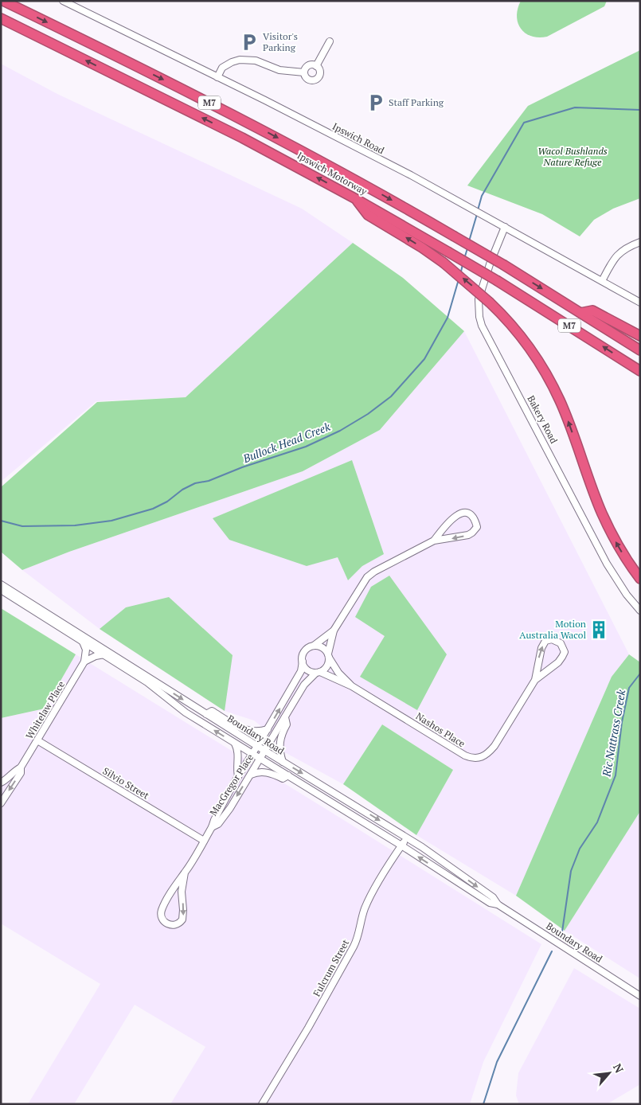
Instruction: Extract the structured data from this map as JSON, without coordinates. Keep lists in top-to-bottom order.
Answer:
{
  "streets": {
    "highway": ["M7", "Ipswich Motorway"],
    "street": [
      "Ipswich Road",
      "Bakery Road",
      "Whitelaw Place",
      "Nashos Place",
      "Boundary Road",
      "Silvio Street",
      "MacGregor Place",
      "Fulcrum Street"
    ]
  },
  "crossings": [
    ["Ipswich Road", "Bakery Road"],
    ["Whitelaw Place", "Silvio Street"],
    ["Nashos Place", "MacGregor Place"],
    ["Boundary Road", "MacGregor Place"],
    ["Boundary Road", "Fulcrum Street"],
    ["Silvio Street", "MacGregor Place"]
  ],
  "water": ["Bullock Head Creek", "Ric Nattrass Creek"],
  "parks": ["Wacol Bushlands Nature Refuge"],
  "places": {
    "parking": ["Visitor's Parking", "Staff Parking"],
    "building": ["Motion Australia Wacol"]
  },
  "north": "top right"
}
